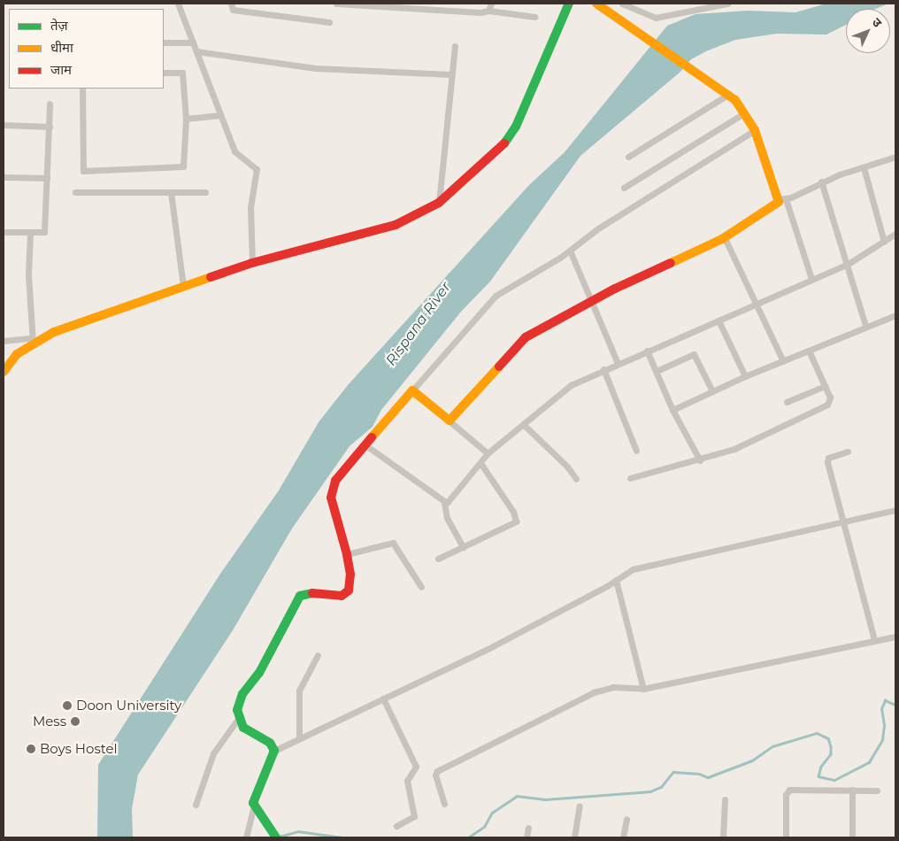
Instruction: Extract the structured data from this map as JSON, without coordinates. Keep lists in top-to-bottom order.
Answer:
{
  "water": ["Rispana River"],
  "places": ["Doon University", "Mess", "Boys Hostel"],
  "legend": ["तेज़", "धीमा", "जाम"],
  "north": "top right"
}
